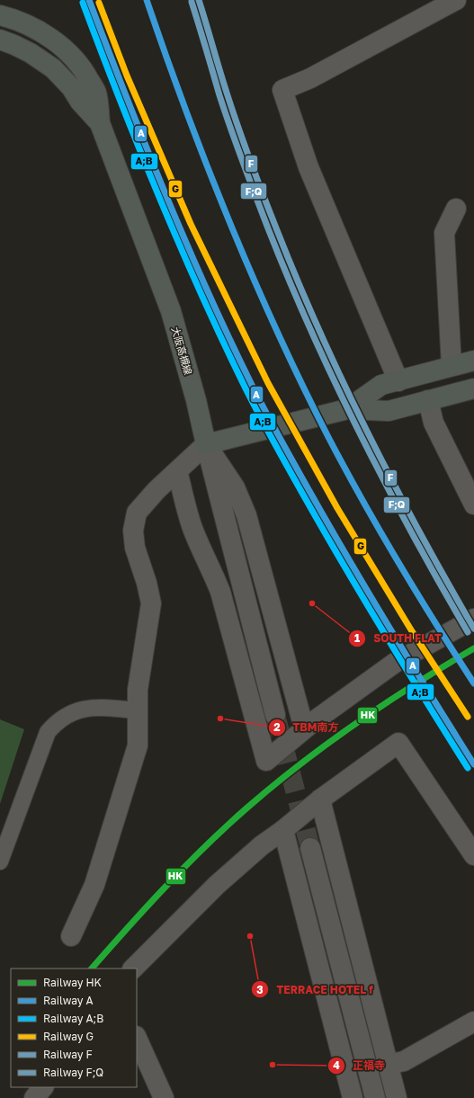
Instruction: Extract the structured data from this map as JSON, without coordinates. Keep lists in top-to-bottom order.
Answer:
{
  "streets": {
    "main road": ["大阪高槻線"]
  },
  "places": [
    "SOUTH FLAT",
    "TBM南方",
    "TERRACE HOTEL f",
    "正福寺"
  ],
  "lines": [
    "rail line A",
    "rail line F",
    "rail line F;Q",
    "rail line A;B",
    "rail line G",
    "rail line HK"
  ],
  "legend": [
    "Railway HK",
    "Railway A",
    "Railway A;B",
    "Railway G",
    "Railway F",
    "Railway F;Q"
  ]
}
